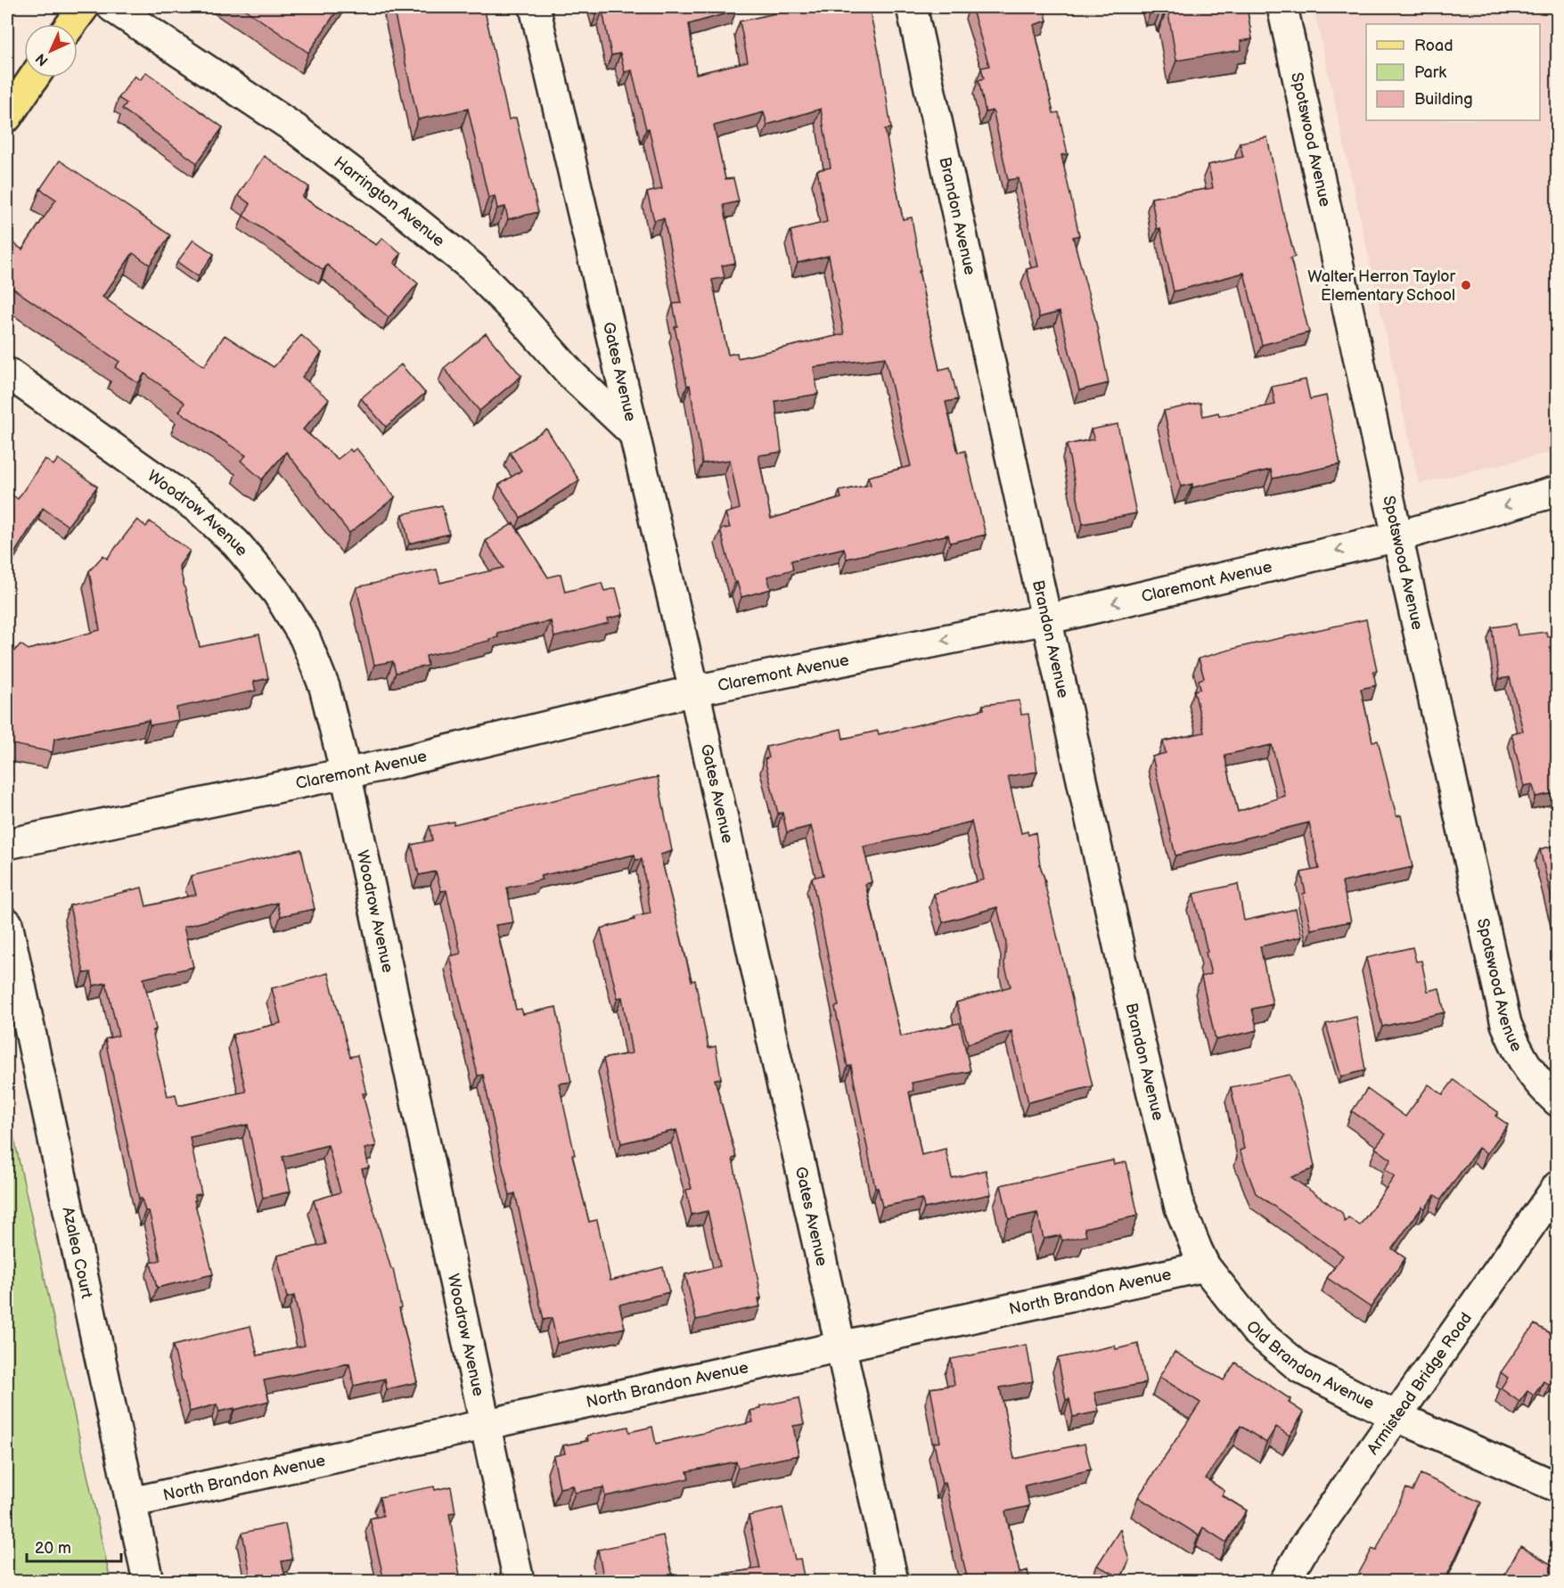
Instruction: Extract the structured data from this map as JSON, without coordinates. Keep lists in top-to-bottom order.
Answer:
{
  "streets": {
    "street": [
      "Spotswood Avenue",
      "Harrington Avenue",
      "Brandon Avenue",
      "Gates Avenue",
      "Woodrow Avenue",
      "Claremont Avenue",
      "Azalea Court",
      "North Brandon Avenue",
      "Old Brandon Avenue",
      "Armistead Bridge Road"
    ]
  },
  "crossings": [
    ["Spotswood Avenue", "Claremont Avenue"],
    ["Harrington Avenue", "Gates Avenue"],
    ["Brandon Avenue", "Claremont Avenue"],
    ["Brandon Avenue", "North Brandon Avenue"],
    ["Brandon Avenue", "Old Brandon Avenue"],
    ["Gates Avenue", "Claremont Avenue"],
    ["Gates Avenue", "North Brandon Avenue"],
    ["Woodrow Avenue", "Claremont Avenue"],
    ["Woodrow Avenue", "North Brandon Avenue"],
    ["Azalea Court", "North Brandon Avenue"],
    ["North Brandon Avenue", "Old Brandon Avenue"],
    ["Old Brandon Avenue", "Armistead Bridge Road"]
  ],
  "one_way": ["Claremont Avenue"],
  "places": ["Walter Herron Taylor Elementary School"],
  "legend": ["Road", "Park", "Building"],
  "scale_bar": "20 m",
  "north": "bottom left"
}
